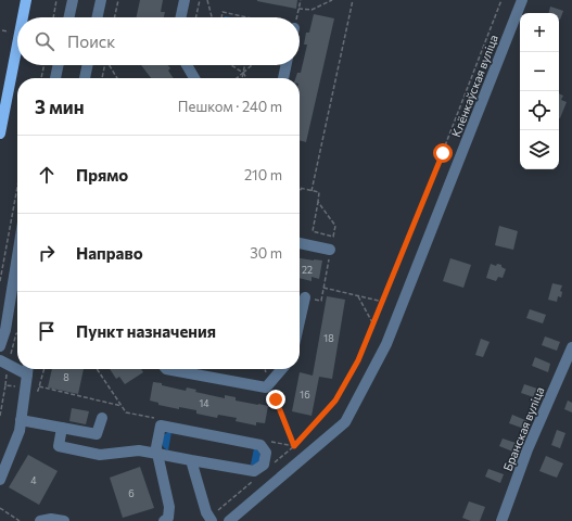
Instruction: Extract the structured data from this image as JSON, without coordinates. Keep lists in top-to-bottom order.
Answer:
{
  "streets": {
    "street": ["Клёнкаўская вуліца", "Бранская вуліца"]
  },
  "house_numbers": [
    "22",
    "18",
    "8",
    "16",
    "14",
    "4",
    "6"
  ],
  "page": {
    "map_buttons": ["+", "−"],
    "search": "Поиск",
    "heading": ["3 мин", "Пешком · 240 m"],
    "list": [
      ["Прямо", "210 m"],
      ["Направо", "30 m"],
      "Пункт назначения"
    ]
  }
}
